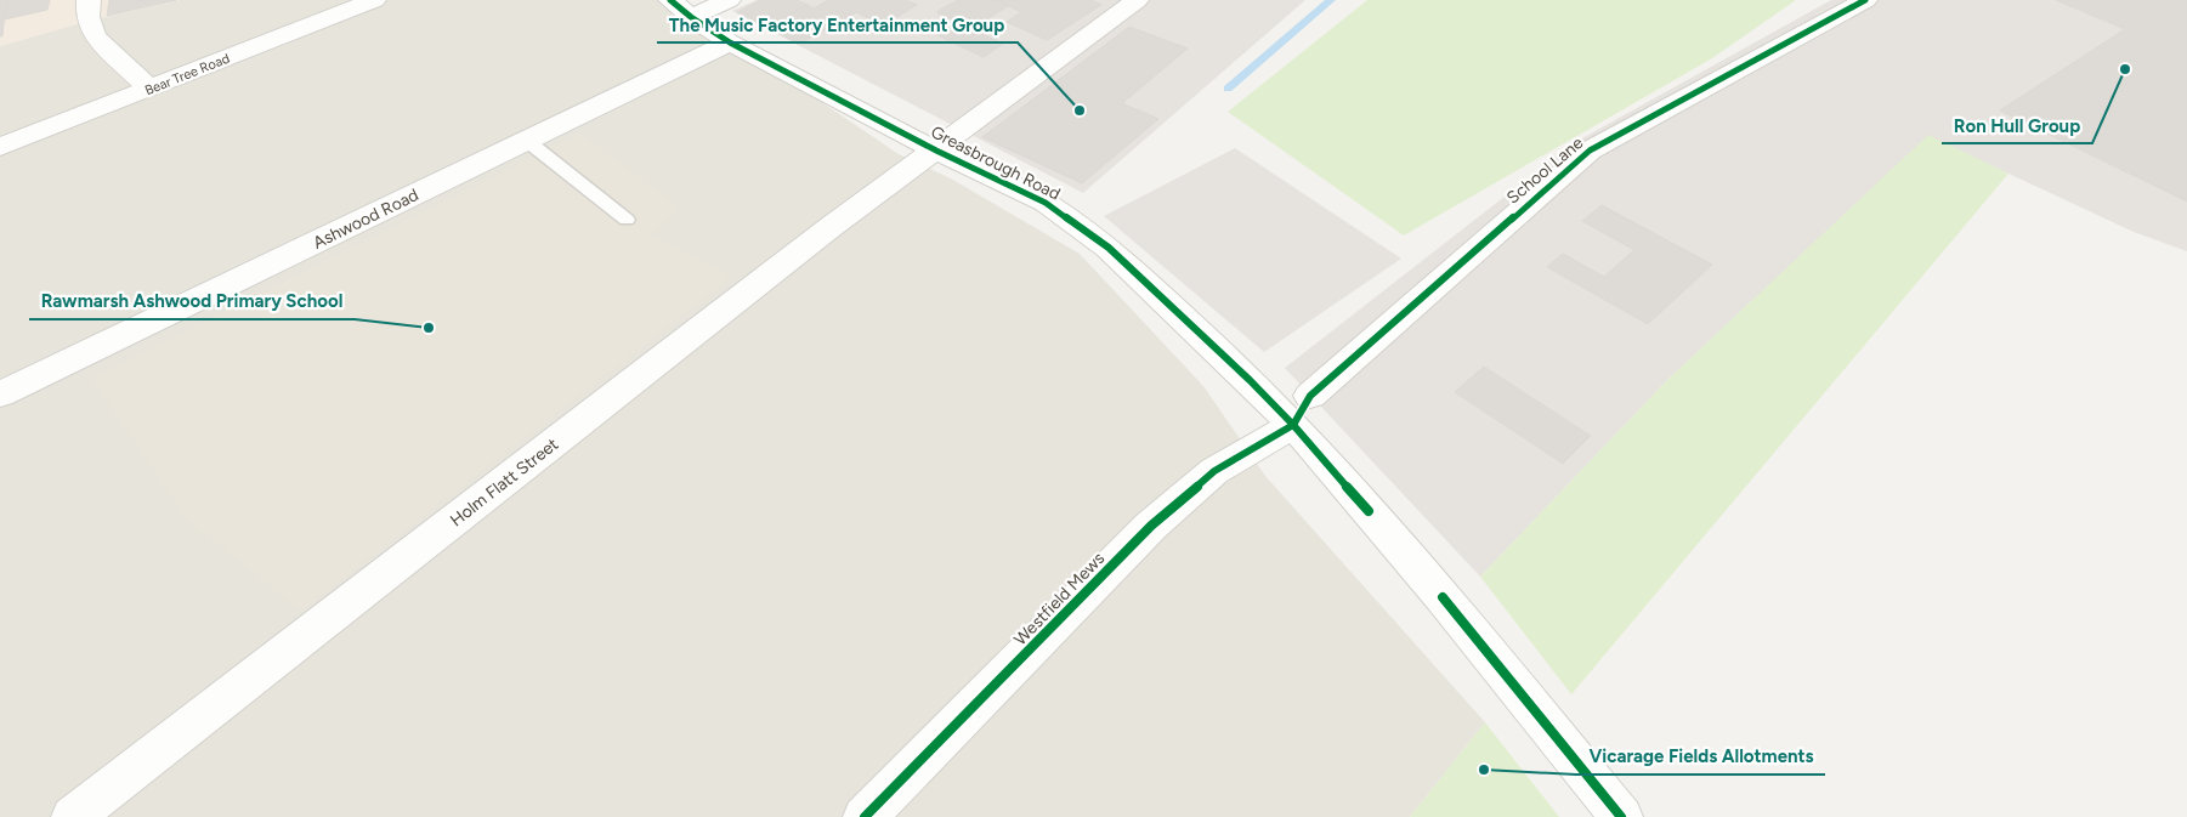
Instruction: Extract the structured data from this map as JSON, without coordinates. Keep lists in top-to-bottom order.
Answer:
{
  "streets": {
    "street": [
      "Bear Tree Road",
      "Greasbrough Road",
      "School Lane",
      "Ashwood Road",
      "Holm Flatt Street",
      "Westfield Mews"
    ]
  },
  "crossings": [
    ["Greasbrough Road", "School Lane"],
    ["Greasbrough Road", "Ashwood Road"],
    ["Greasbrough Road", "Holm Flatt Street"],
    ["Greasbrough Road", "Westfield Mews"],
    ["School Lane", "Westfield Mews"]
  ],
  "places": [
    "Ron Hull Group",
    "The Music Factory Entertainment Group",
    "Rawmarsh Ashwood Primary School",
    "Vicarage Fields Allotments"
  ]
}
